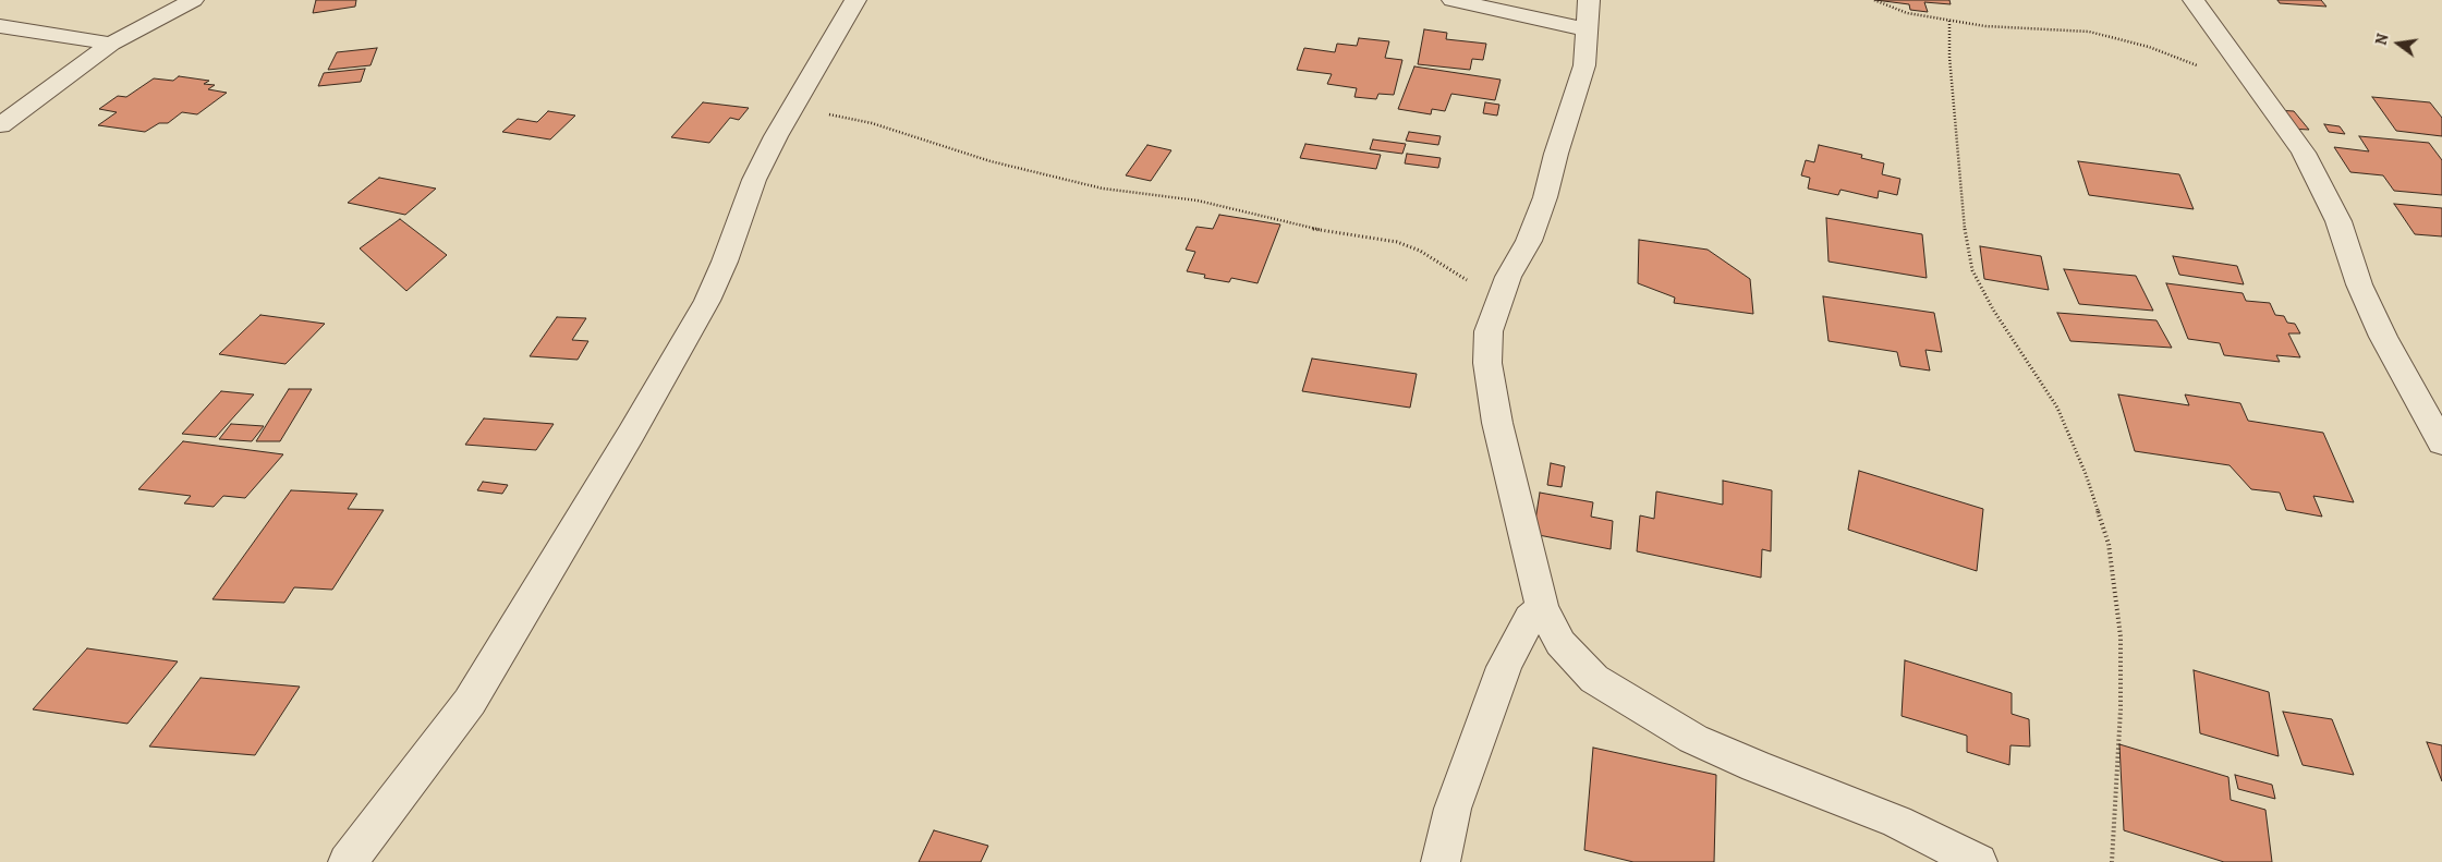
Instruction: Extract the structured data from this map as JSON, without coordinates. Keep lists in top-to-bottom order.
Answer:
{
  "north": "left"
}
